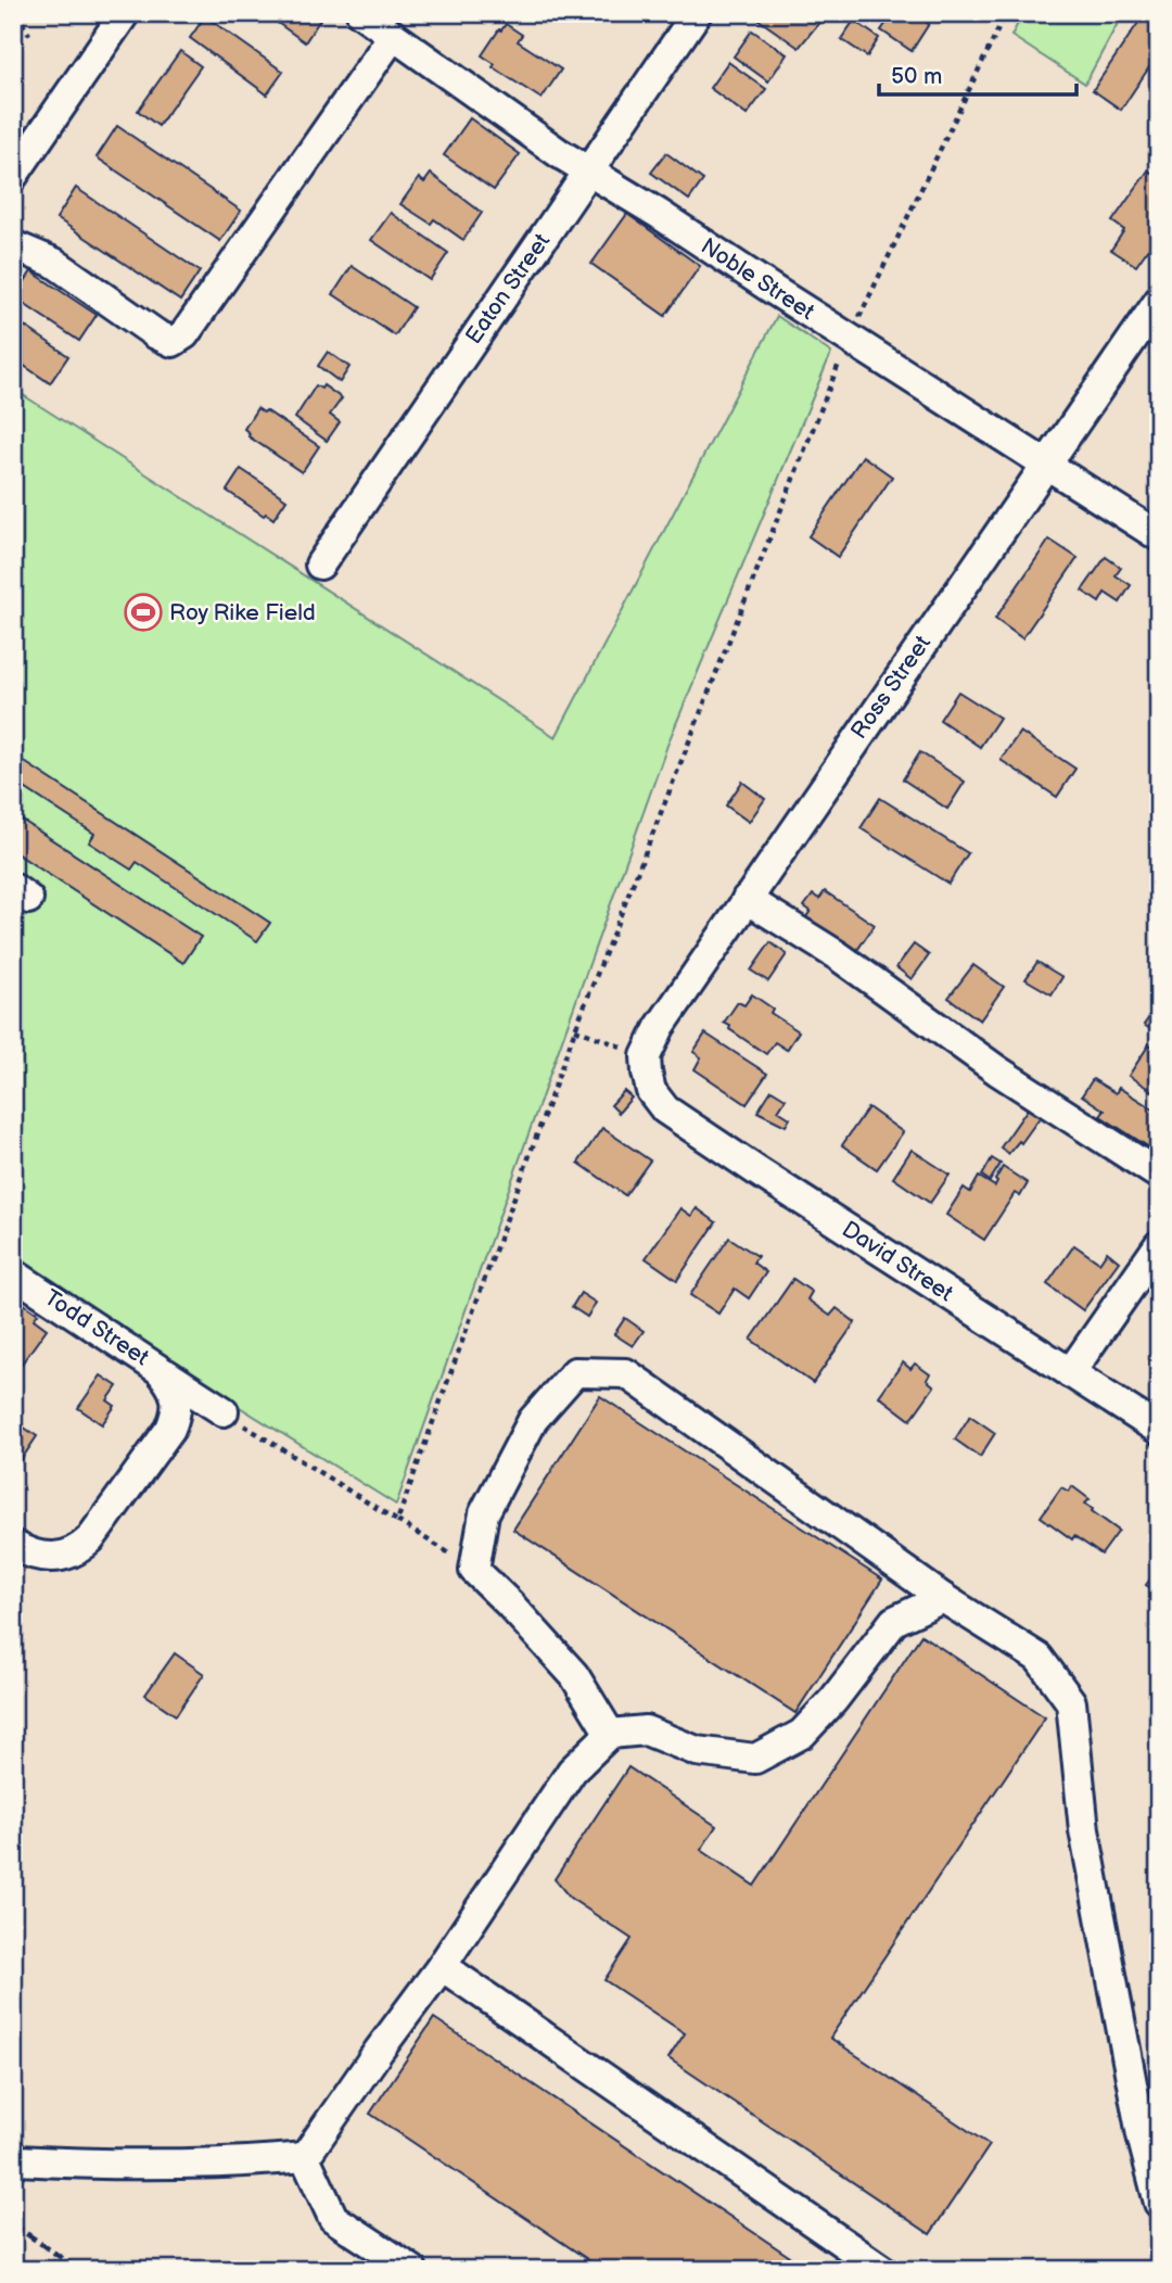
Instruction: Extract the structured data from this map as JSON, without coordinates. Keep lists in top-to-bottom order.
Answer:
{
  "streets": {
    "street": [
      "Noble Street",
      "Eaton Street",
      "Ross Street",
      "David Street",
      "Todd Street"
    ]
  },
  "crossings": [
    ["Noble Street", "Eaton Street"],
    ["Noble Street", "Ross Street"],
    ["Ross Street", "David Street"]
  ],
  "places": {
    "sports": ["Roy Rike Field"]
  },
  "scale_bar": "50 m"
}
